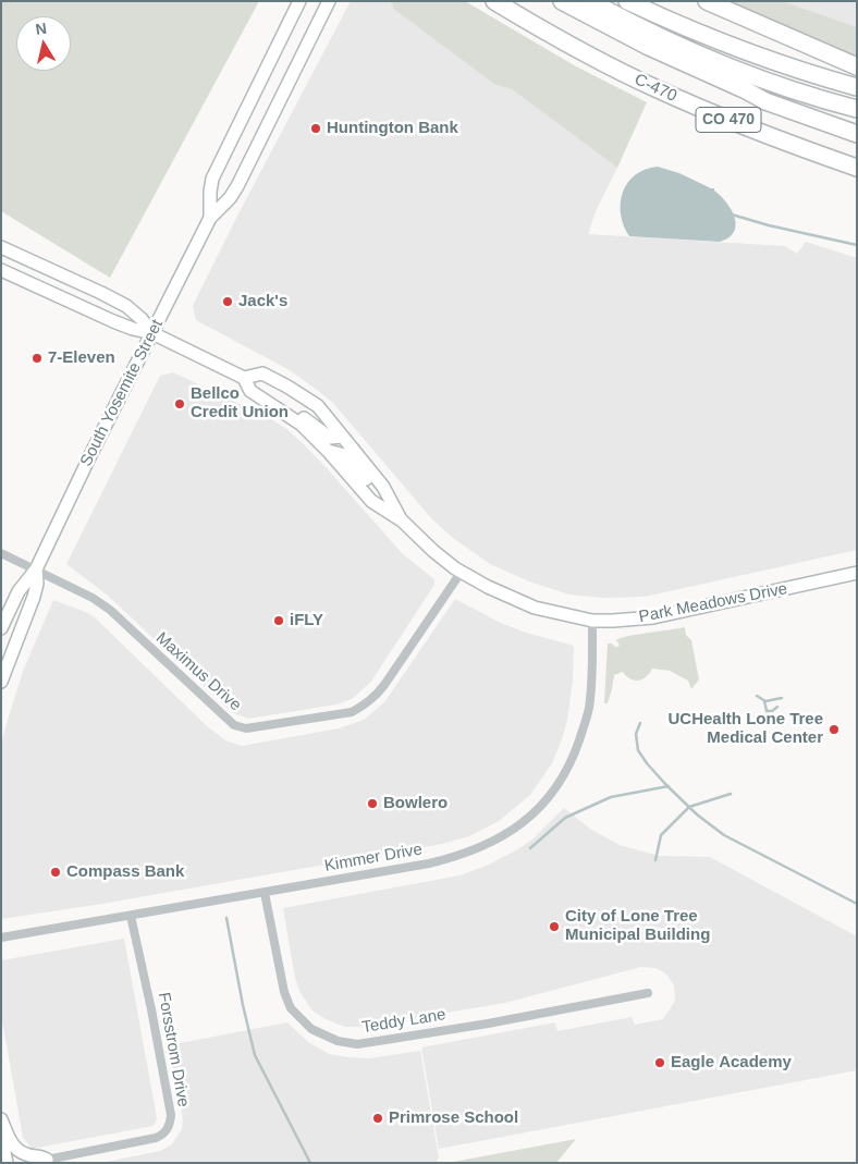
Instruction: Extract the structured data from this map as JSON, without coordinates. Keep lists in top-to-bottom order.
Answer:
{
  "streets": {
    "highway": ["C-470", "CO 470"],
    "main road": ["South Yosemite Street", "Park Meadows Drive"],
    "street": [
      "Maximus Drive",
      "Kimmer Drive",
      "Teddy Lane",
      "Forsstrom Drive"
    ]
  },
  "crossings": [
    ["South Yosemite Street", "Park Meadows Drive"],
    ["South Yosemite Street", "Maximus Drive"],
    ["Park Meadows Drive", "Maximus Drive"],
    ["Park Meadows Drive", "Kimmer Drive"],
    ["Kimmer Drive", "Teddy Lane"],
    ["Kimmer Drive", "Forsstrom Drive"]
  ],
  "places": [
    "Huntington Bank",
    "Jack's",
    "7-Eleven",
    "Bellco Credit Union",
    "iFLY",
    "UCHealth Lone Tree Medical Center",
    "Bowlero",
    "Compass Bank",
    "City of Lone Tree Municipal Building",
    "Eagle Academy",
    "Primrose School"
  ],
  "north": "top"
}
